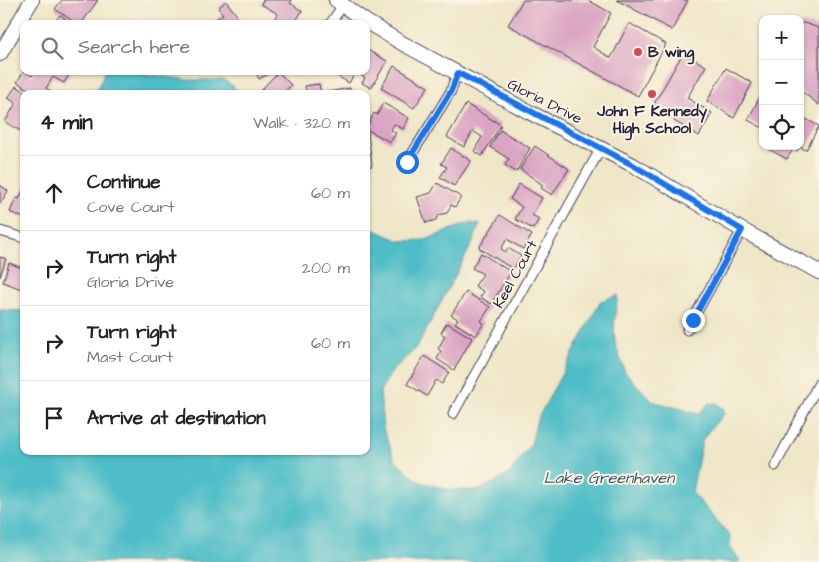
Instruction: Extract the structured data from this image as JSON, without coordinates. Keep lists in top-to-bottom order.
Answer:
{
  "streets": {
    "street": ["Gloria Drive", "Keel Court"]
  },
  "crossings": [
    ["Gloria Drive", "Keel Court"]
  ],
  "water": ["Lake Greenhaven"],
  "places": ["B wing", "John F Kennedy High School"],
  "page": {
    "map_buttons": ["+", "−"],
    "search": "Search here",
    "heading": ["4 min", "Walk · 320 m"],
    "list": [
      ["Continue", "Cove Court", "60 m"],
      ["Turn right", "Gloria Drive", "200 m"],
      ["Turn right", "Mast Court", "60 m"],
      "Arrive at destination"
    ]
  }
}
